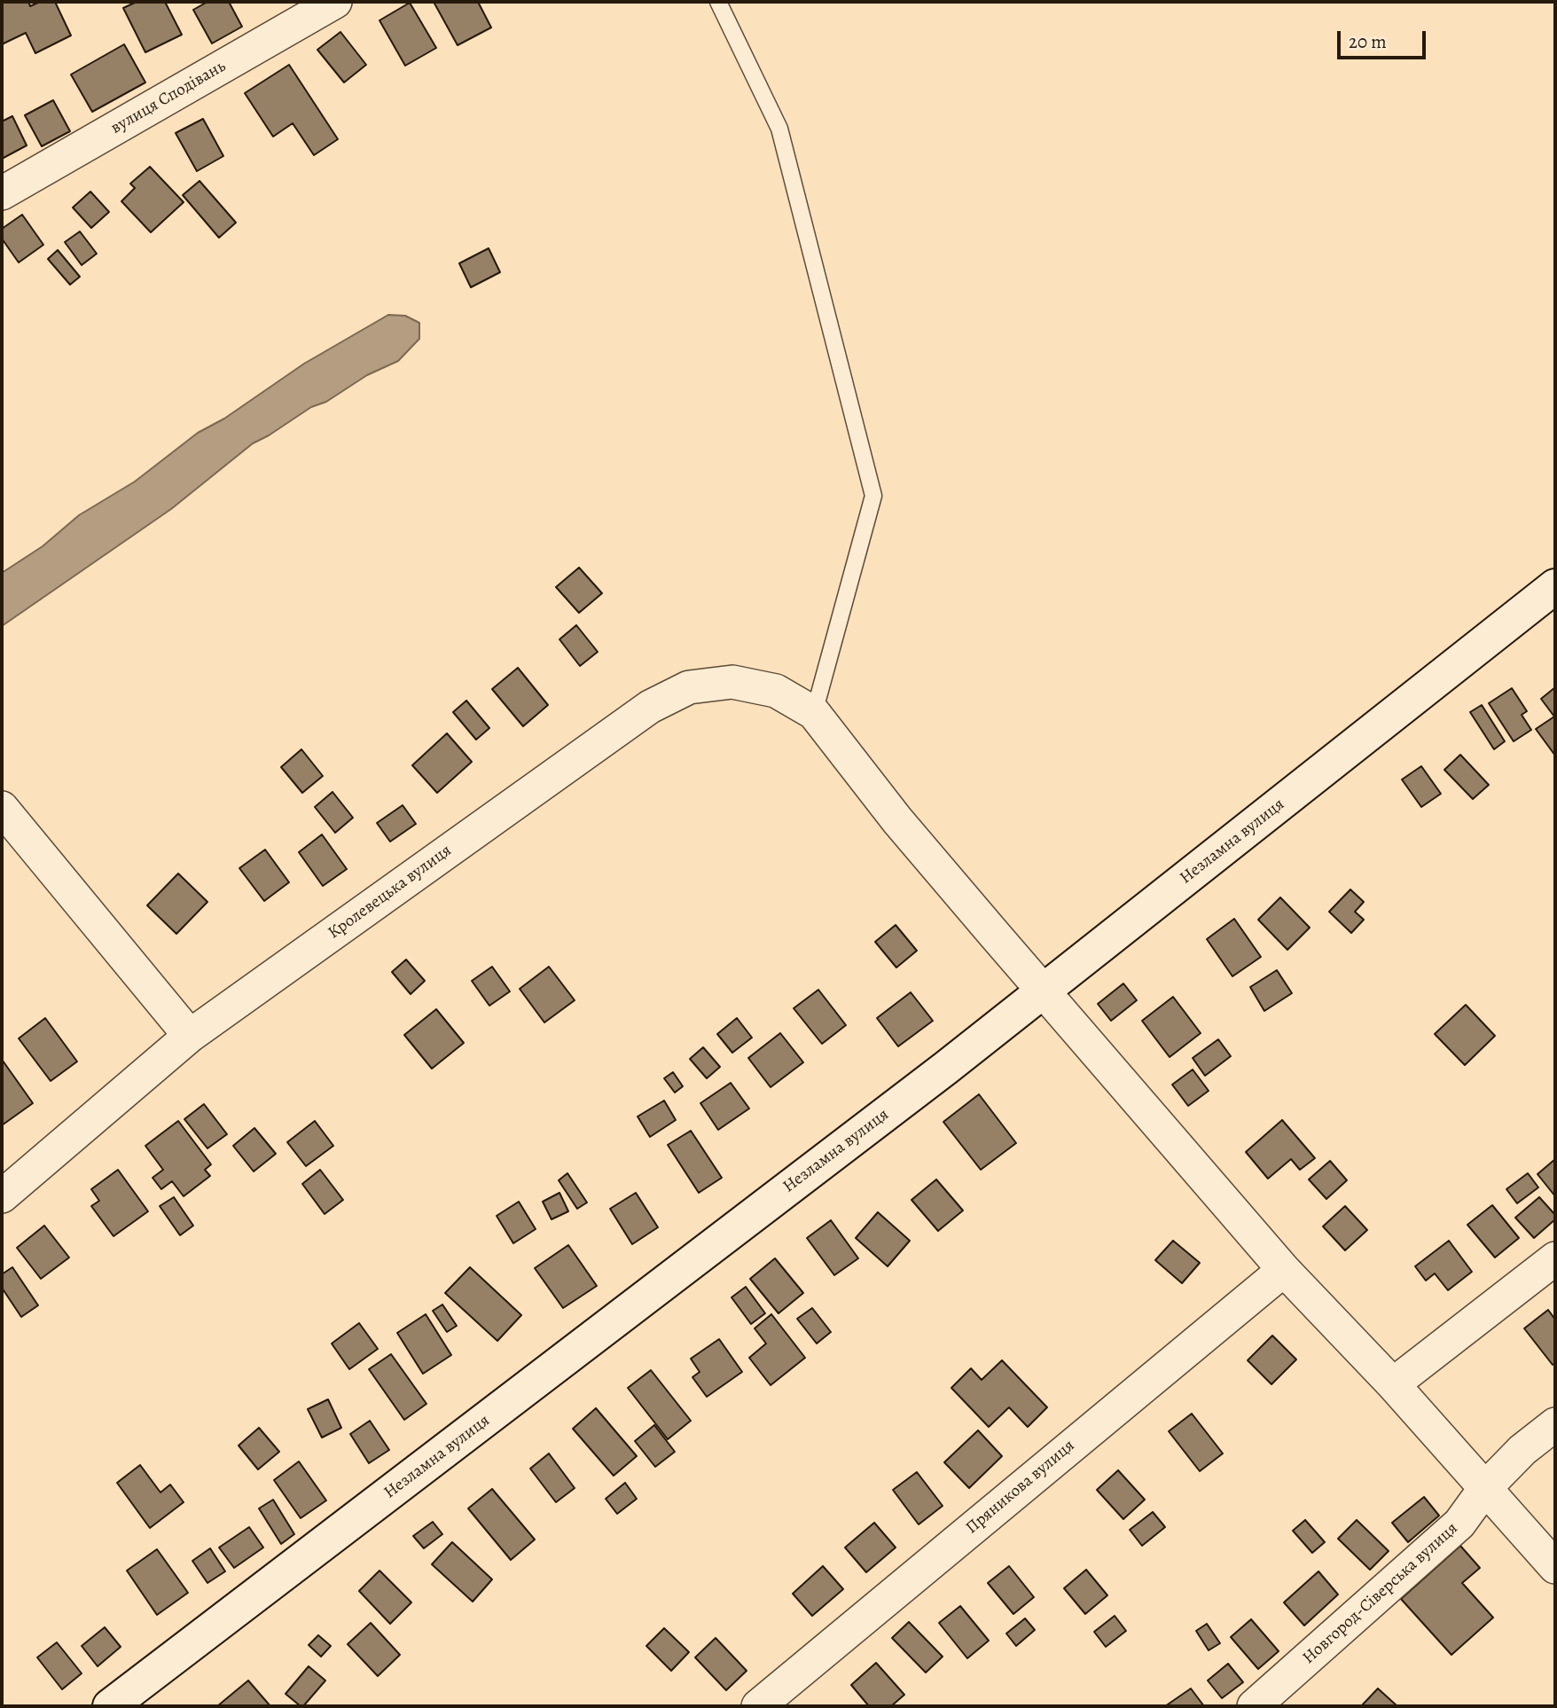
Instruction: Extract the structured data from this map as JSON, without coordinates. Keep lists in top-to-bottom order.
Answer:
{
  "streets": {
    "street": [
      "вулиця Сподівань",
      "Незламна вулиця",
      "Кролевецька вулиця",
      "Пряникова вулиця",
      "Новгород-Сіверська вулиця"
    ]
  },
  "scale_bar": "20 m"
}
